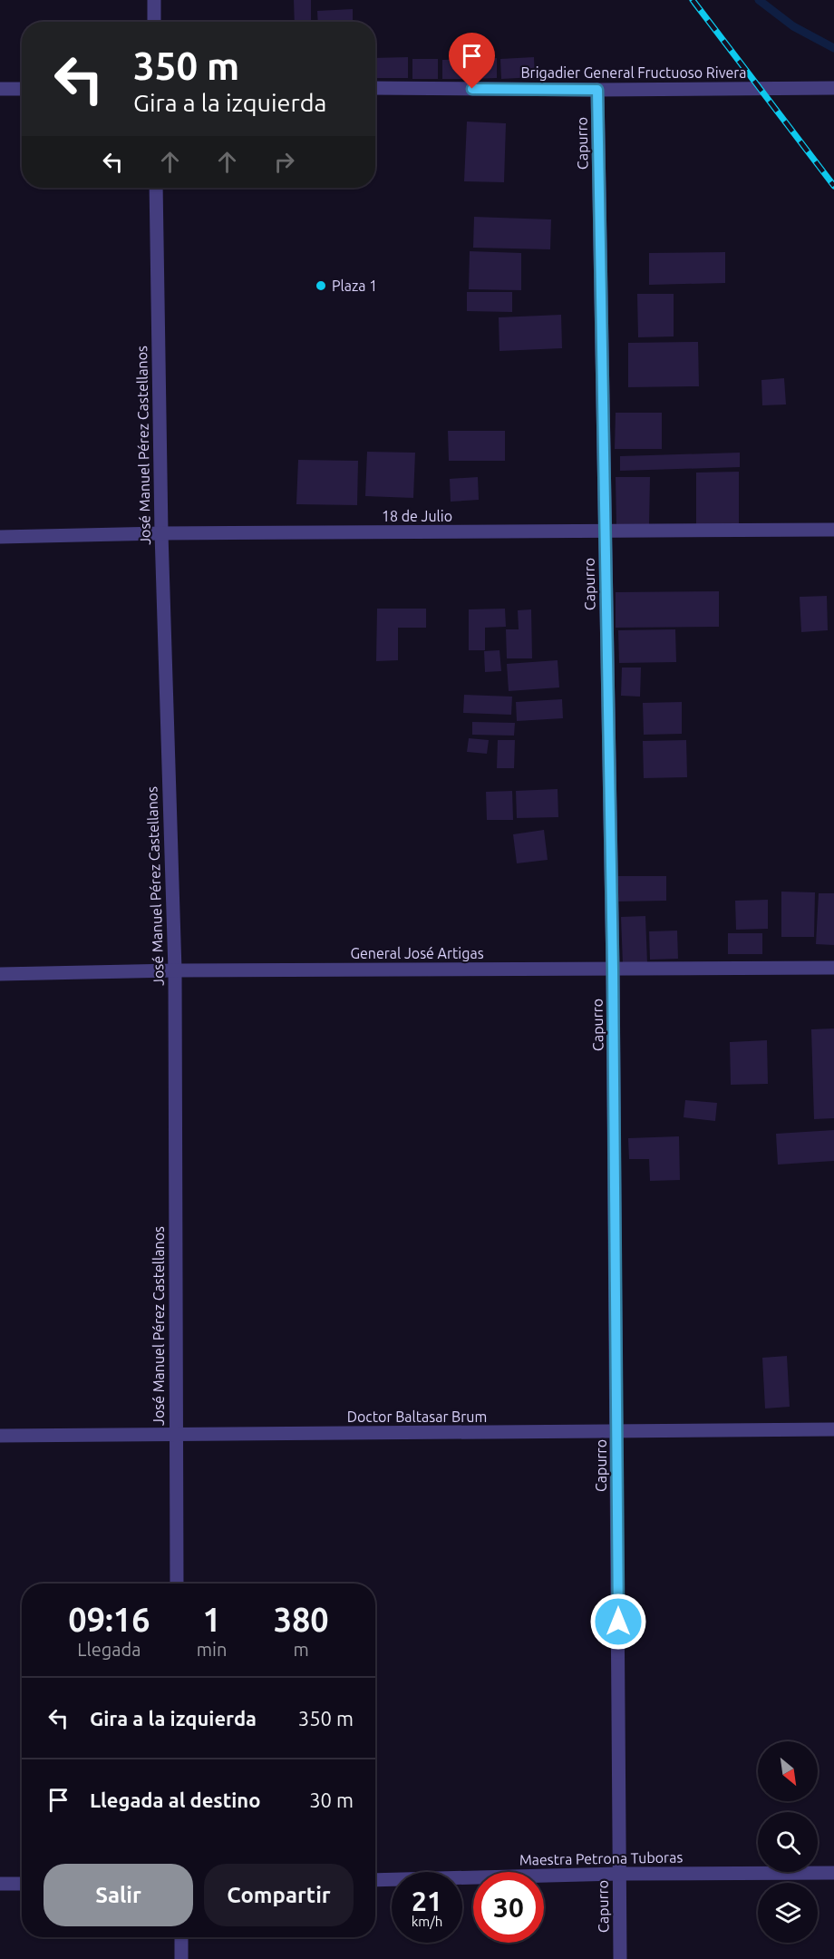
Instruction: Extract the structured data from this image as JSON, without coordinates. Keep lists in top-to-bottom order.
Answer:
{
  "streets": {
    "street": [
      "Brigadier General Fructuoso Rivera",
      "Capurro",
      "José Manuel Pérez Castellanos",
      "18 de Julio",
      "General José Artigas",
      "Doctor Baltasar Brum",
      "Maestra Petrona Tuboras"
    ]
  },
  "crossings": [
    ["Brigadier General Fructuoso Rivera", "Capurro"],
    ["Capurro", "18 de Julio"],
    ["Capurro", "General José Artigas"],
    ["Capurro", "Doctor Baltasar Brum"],
    ["Capurro", "Maestra Petrona Tuboras"],
    ["José Manuel Pérez Castellanos", "18 de Julio"],
    ["José Manuel Pérez Castellanos", "General José Artigas"],
    ["José Manuel Pérez Castellanos", "Doctor Baltasar Brum"]
  ],
  "places": ["Plaza 1"],
  "north": "bottom right",
  "page": {
    "turn": ["350 m", "Gira a la izquierda"],
    "eta": [
      "09:16",
      "Llegada",
      "1",
      "min",
      "380",
      "m"
    ],
    "list": [
      {
        "name": "Gira a la izquierda",
        "value": "350 m"
      },
      {
        "name": "Llegada al destino",
        "value": "30 m"
      }
    ],
    "buttons": ["Salir", "Compartir"],
    "speed": "21 km/h",
    "limit": "30"
  }
}
